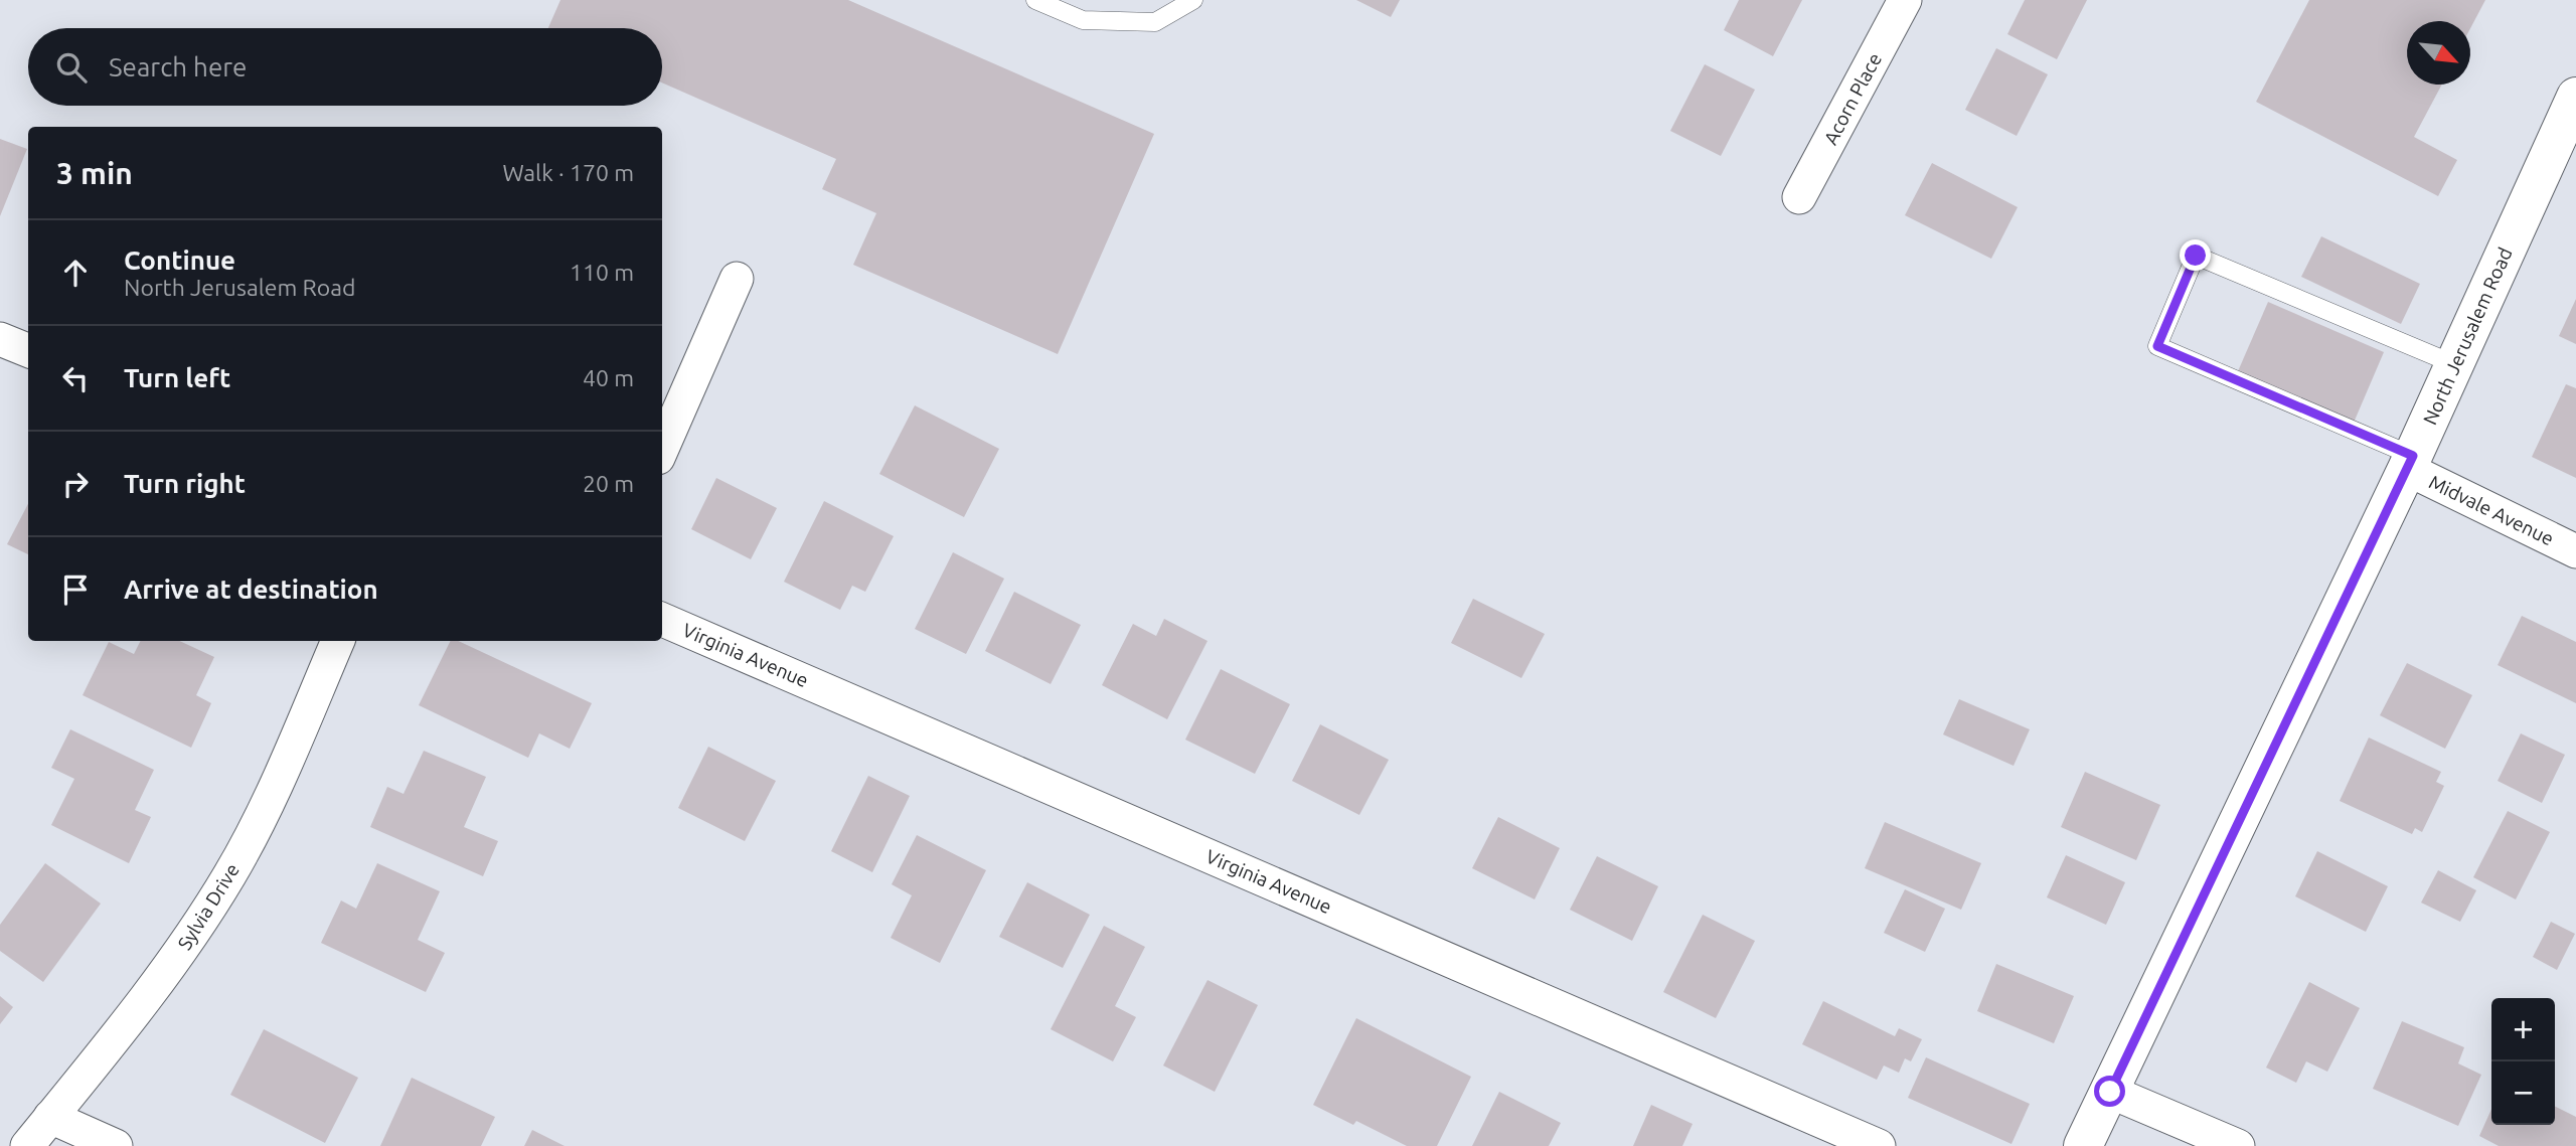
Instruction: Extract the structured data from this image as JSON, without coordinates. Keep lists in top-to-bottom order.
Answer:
{
  "streets": {
    "main road": ["North Jerusalem Road"],
    "street": [
      "Acorn Place",
      "Midvale Avenue",
      "Virginia Avenue",
      "Sylvia Drive"
    ]
  },
  "crossings": [
    ["North Jerusalem Road", "Midvale Avenue"]
  ],
  "north": "bottom right",
  "page": {
    "search": "Search here",
    "heading": ["3 min", "Walk · 170 m"],
    "list": [
      ["Continue", "North Jerusalem Road", "110 m"],
      ["Turn left", "40 m"],
      ["Turn right", "20 m"],
      "Arrive at destination"
    ],
    "map_buttons": ["+", "−"]
  }
}
